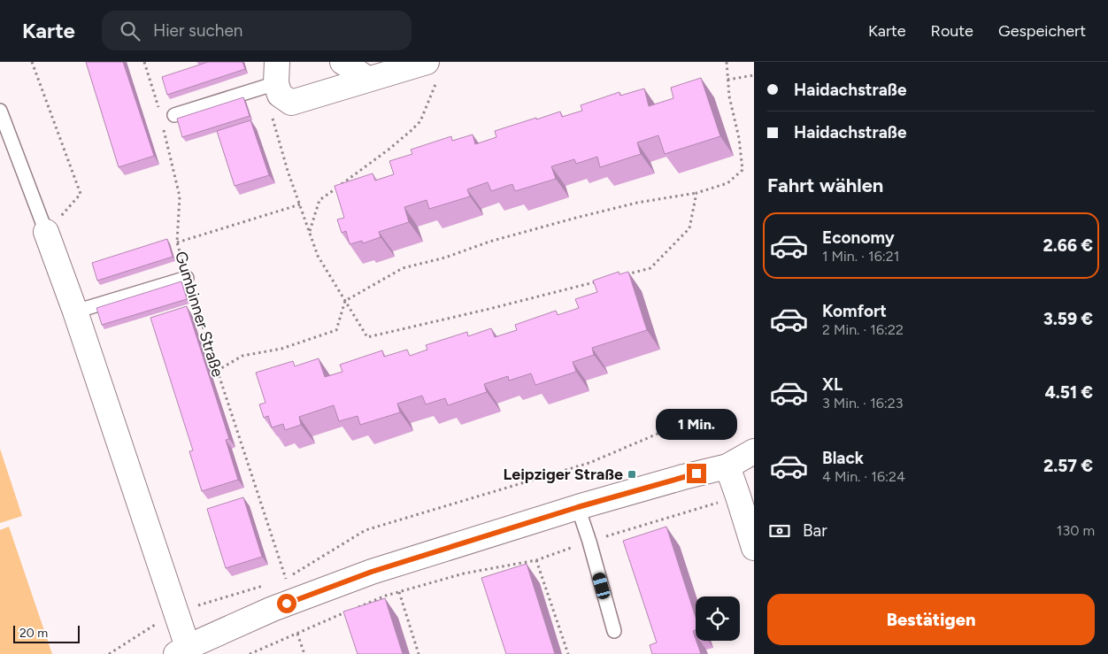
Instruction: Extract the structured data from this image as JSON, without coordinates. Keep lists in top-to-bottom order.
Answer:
{
  "streets": {
    "path": ["Gumbinner Straße"]
  },
  "places": {
    "transit": ["Leipziger Straße"]
  },
  "scale_bar": "20 m",
  "page": {
    "header": "Karte",
    "search": "Hier suchen",
    "nav": ["Karte", "Route", "Gespeichert"],
    "banner": ["Haidachstraße", "Haidachstraße"],
    "heading": "Fahrt wählen",
    "list": [
      {
        "name": "Economy",
        "note": "1 Min. · 16:21",
        "value": "2.66 €"
      },
      {
        "name": "Komfort",
        "note": "2 Min. · 16:22",
        "value": "3.59 €"
      },
      {
        "name": "XL",
        "note": "3 Min. · 16:23",
        "value": "4.51 €"
      },
      {
        "name": "Black",
        "note": "4 Min. · 16:24",
        "value": "2.57 €"
      }
    ],
    "bubble": "1 Min.",
    "pay": ["Bar", "130 m"],
    "buttons": "Bestätigen",
    "scale": "20 m"
  }
}
